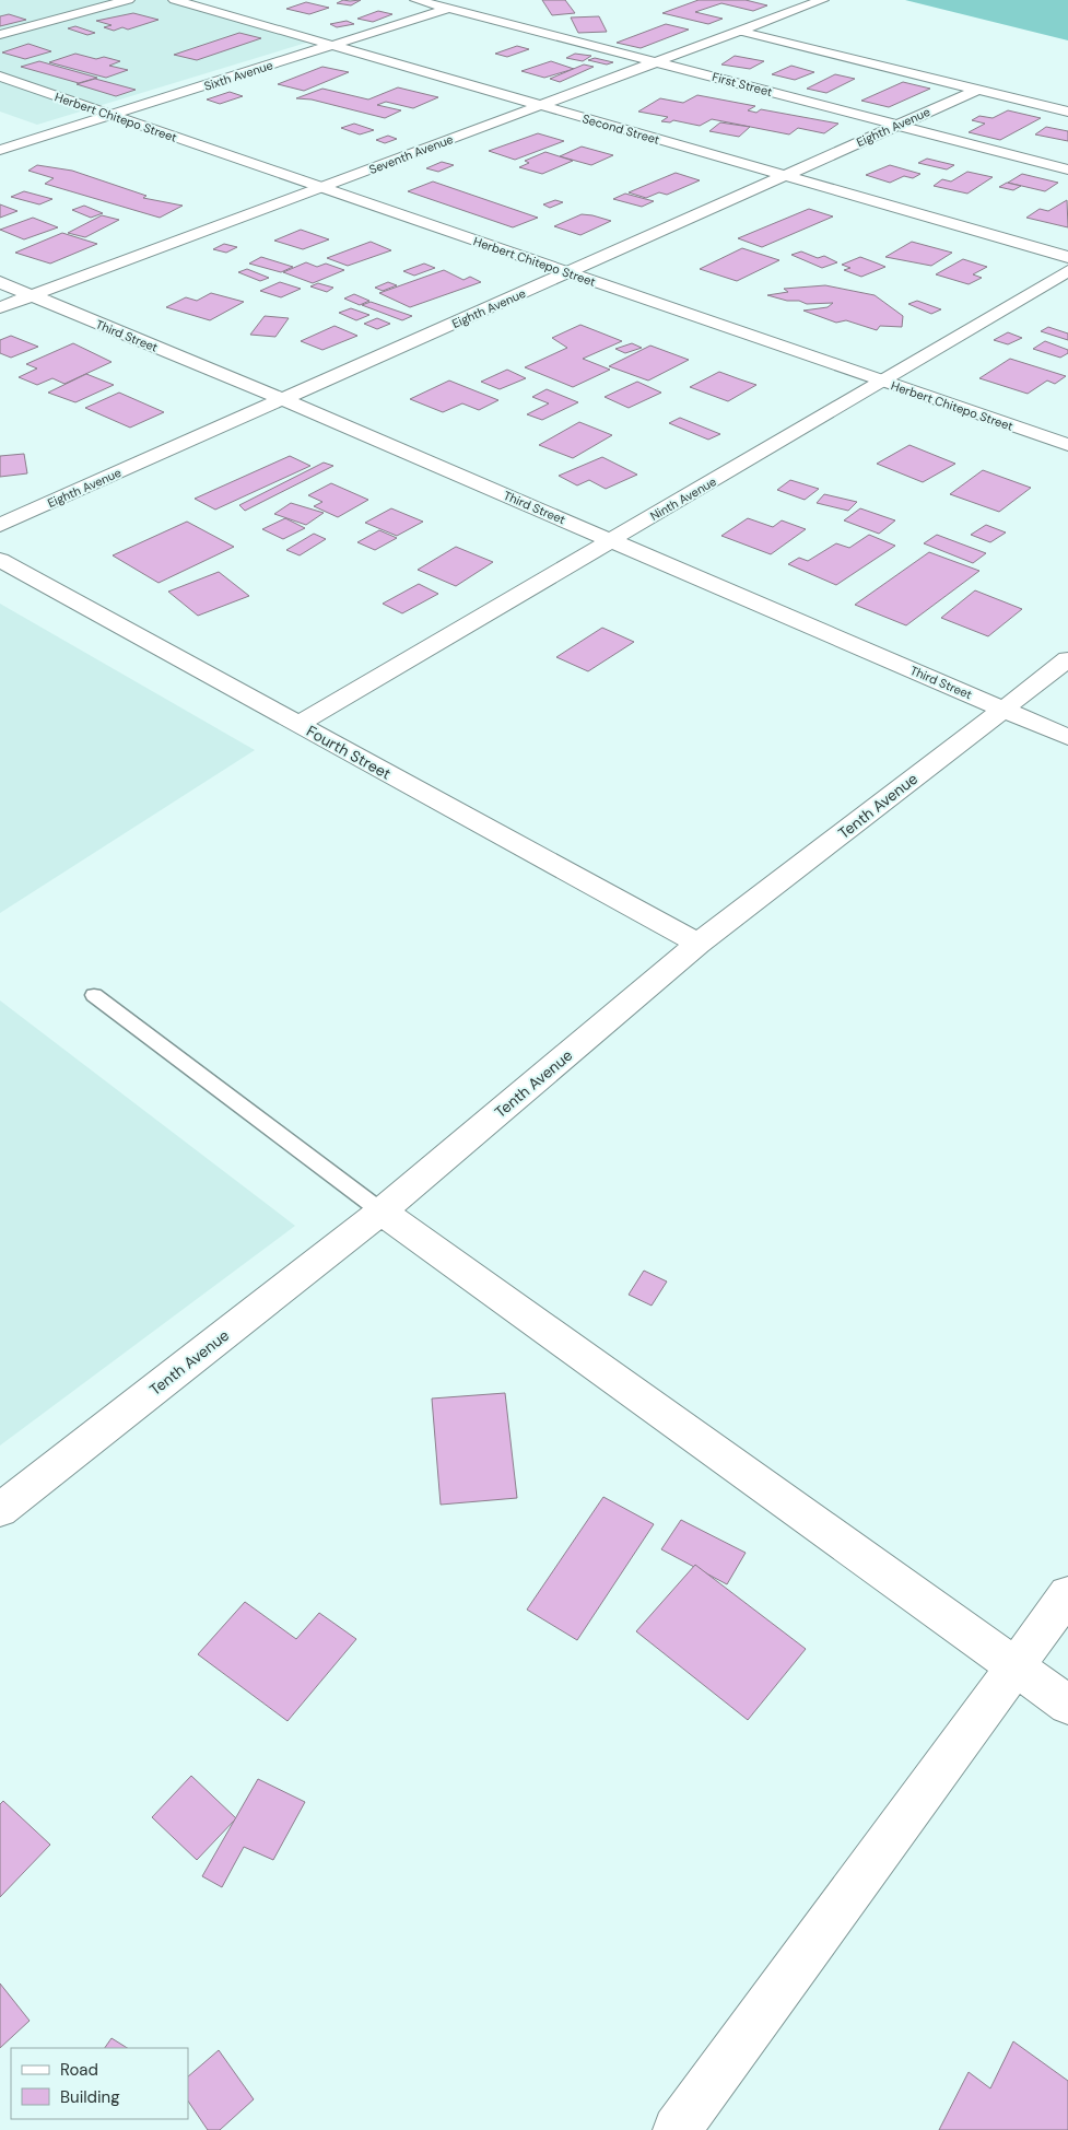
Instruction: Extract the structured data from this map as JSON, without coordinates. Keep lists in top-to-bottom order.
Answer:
{
  "streets": {
    "street": [
      "Sixth Avenue",
      "First Street",
      "Herbert Chitepo Street",
      "Eighth Avenue",
      "Second Street",
      "Seventh Avenue",
      "Third Street",
      "Ninth Avenue",
      "Fourth Street",
      "Tenth Avenue"
    ]
  },
  "crossings": [
    ["Sixth Avenue", "First Street"],
    ["Sixth Avenue", "Herbert Chitepo Street"],
    ["Sixth Avenue", "Second Street"],
    ["First Street", "Eighth Avenue"],
    ["First Street", "Seventh Avenue"],
    ["Herbert Chitepo Street", "Eighth Avenue"],
    ["Herbert Chitepo Street", "Seventh Avenue"],
    ["Herbert Chitepo Street", "Ninth Avenue"],
    ["Eighth Avenue", "Second Street"],
    ["Eighth Avenue", "Third Street"],
    ["Second Street", "Seventh Avenue"],
    ["Seventh Avenue", "Third Street"],
    ["Third Street", "Ninth Avenue"],
    ["Third Street", "Tenth Avenue"],
    ["Ninth Avenue", "Fourth Street"],
    ["Fourth Street", "Tenth Avenue"]
  ],
  "legend": ["Road", "Building"]
}
